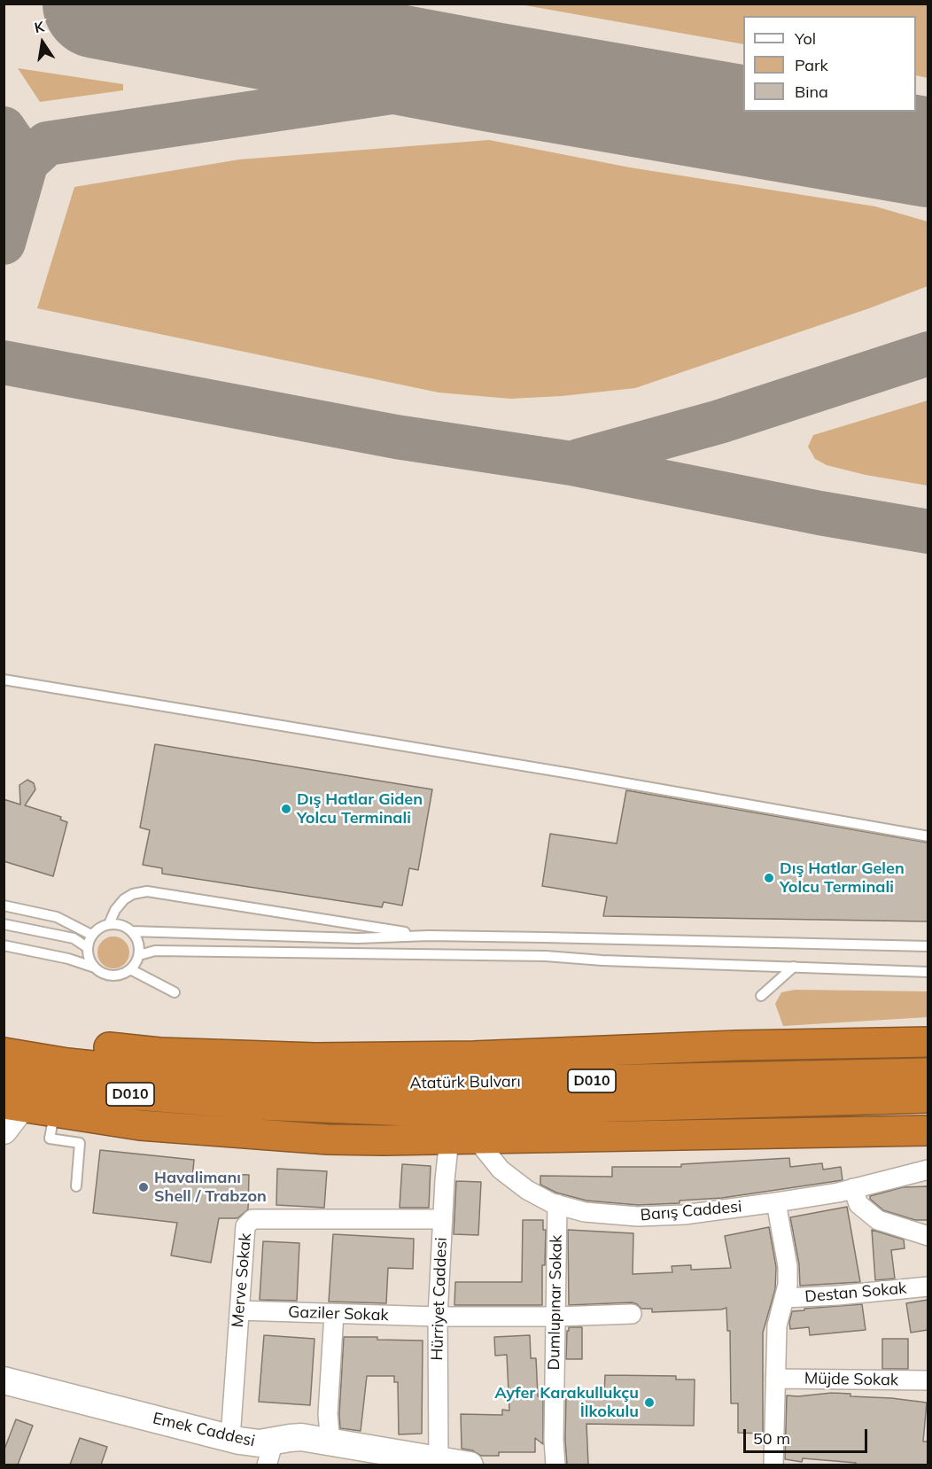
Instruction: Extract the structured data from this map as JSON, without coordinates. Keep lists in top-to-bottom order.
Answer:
{
  "streets": {
    "highway": ["D010", "Atatürk Bulvarı"],
    "street": [
      "Barış Caddesi",
      "Merve Sokak",
      "Destan Sokak",
      "Hürriyet Caddesi",
      "Dumlupınar Sokak",
      "Gaziler Sokak",
      "Müjde Sokak",
      "Emek Caddesi"
    ]
  },
  "crossings": [
    ["Barış Caddesi", "Hürriyet Caddesi"],
    ["Barış Caddesi", "Dumlupınar Sokak"],
    ["Merve Sokak", "Hürriyet Caddesi"],
    ["Merve Sokak", "Gaziler Sokak"],
    ["Merve Sokak", "Emek Caddesi"],
    ["Hürriyet Caddesi", "Gaziler Sokak"],
    ["Hürriyet Caddesi", "Emek Caddesi"],
    ["Dumlupınar Sokak", "Gaziler Sokak"]
  ],
  "places": [
    "Dış Hatlar Giden Yolcu Terminali",
    "Dış Hatlar Gelen Yolcu Terminali",
    "Havalimanı Shell / Trabzon",
    "Ayfer Karakullukçu İlkokulu"
  ],
  "legend": ["Yol", "Park", "Bina"],
  "scale_bar": "50 m",
  "north": "top"
}
